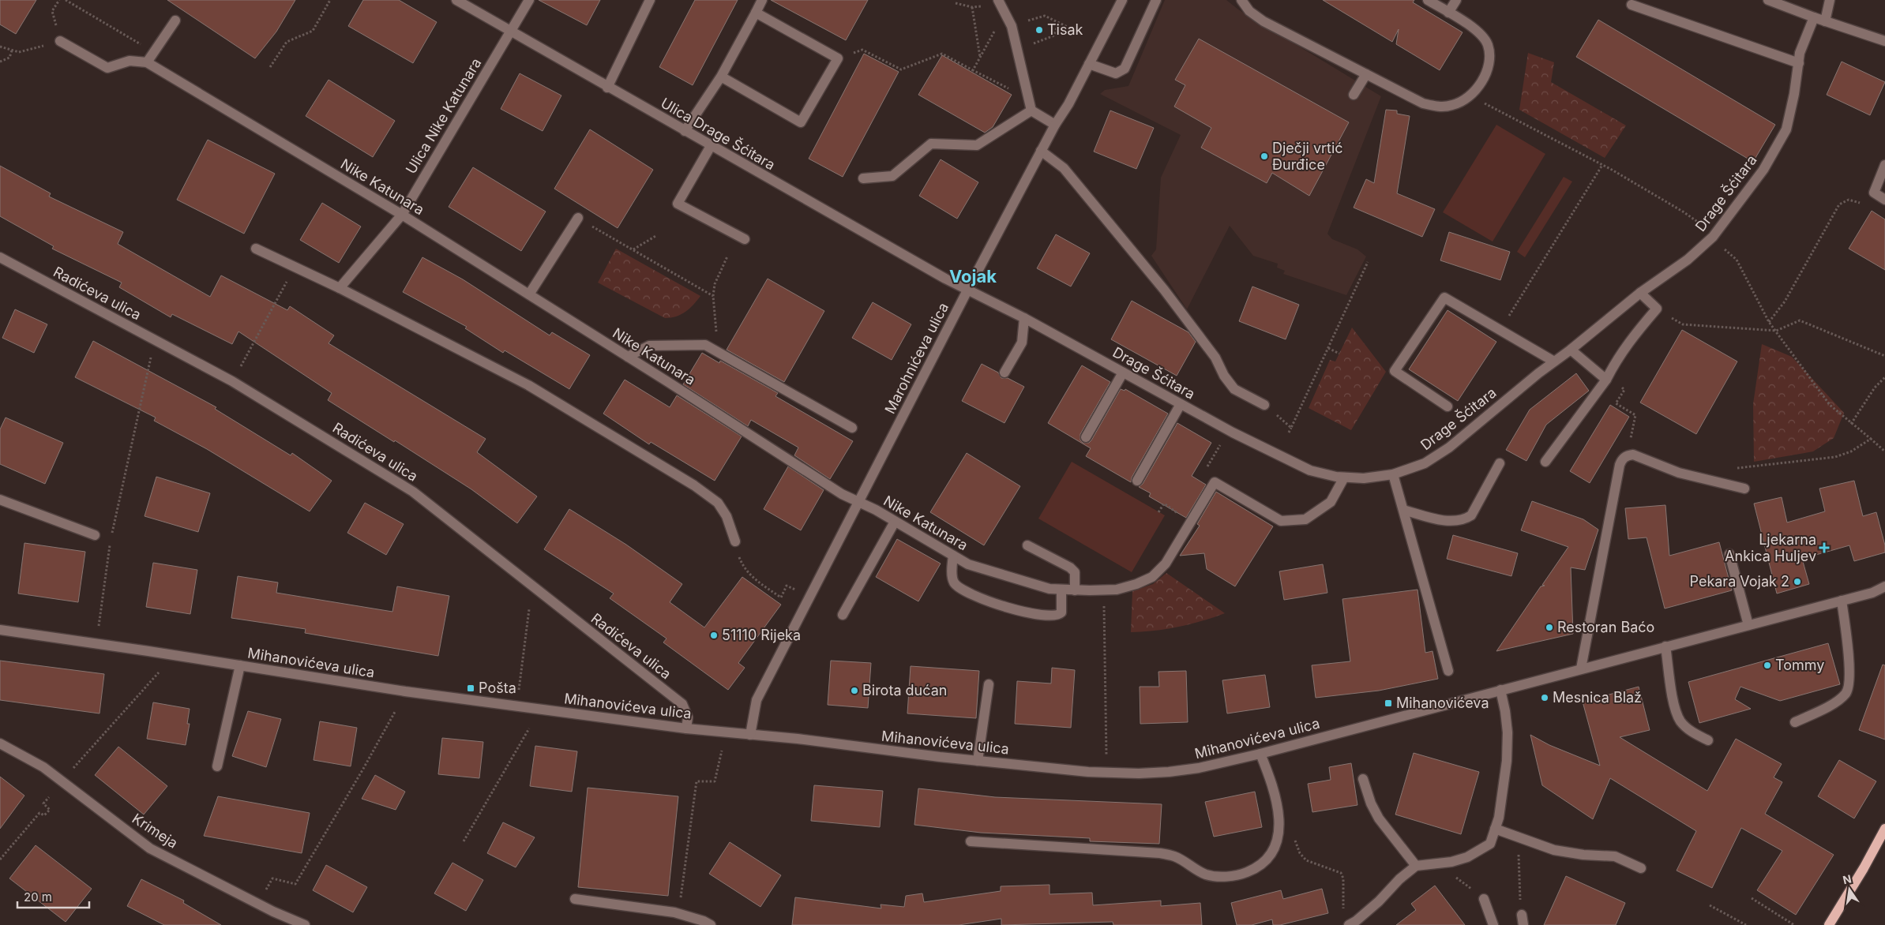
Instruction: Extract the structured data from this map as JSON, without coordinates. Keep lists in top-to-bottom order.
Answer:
{
  "streets": {
    "street": [
      "Ulica Nike Katunara",
      "Ulica Drage Šćitara",
      "Nike Katunara",
      "Drage Šćitara",
      "Radićeva ulica",
      "Marohnićeva ulica",
      "Mihanovićeva ulica",
      "Krimeja"
    ]
  },
  "crossings": [
    ["Ulica Nike Katunara", "Ulica Drage Šćitara"],
    ["Ulica Nike Katunara", "Nike Katunara"],
    ["Ulica Drage Šćitara", "Drage Šćitara"],
    ["Ulica Drage Šćitara", "Marohnićeva ulica"],
    ["Nike Katunara", "Drage Šćitara"],
    ["Nike Katunara", "Marohnićeva ulica"],
    ["Drage Šćitara", "Marohnićeva ulica"],
    ["Radićeva ulica", "Mihanovićeva ulica"],
    ["Marohnićeva ulica", "Mihanovićeva ulica"]
  ],
  "districts": ["Vojak"],
  "places": {
    "other": [
      "Tisak",
      "Dječji vrtić Đurđice",
      "Pekara Vojak 2",
      "Restoran Baćo",
      "51110 Rijeka",
      "Tommy",
      "Birota dućan",
      "Mesnica Blaž"
    ],
    "health": ["Ljekarna Ankica Huljev"],
    "transit": ["Pošta", "Mihanovićeva"]
  },
  "scale_bar": "20 m",
  "north": "top"
}
